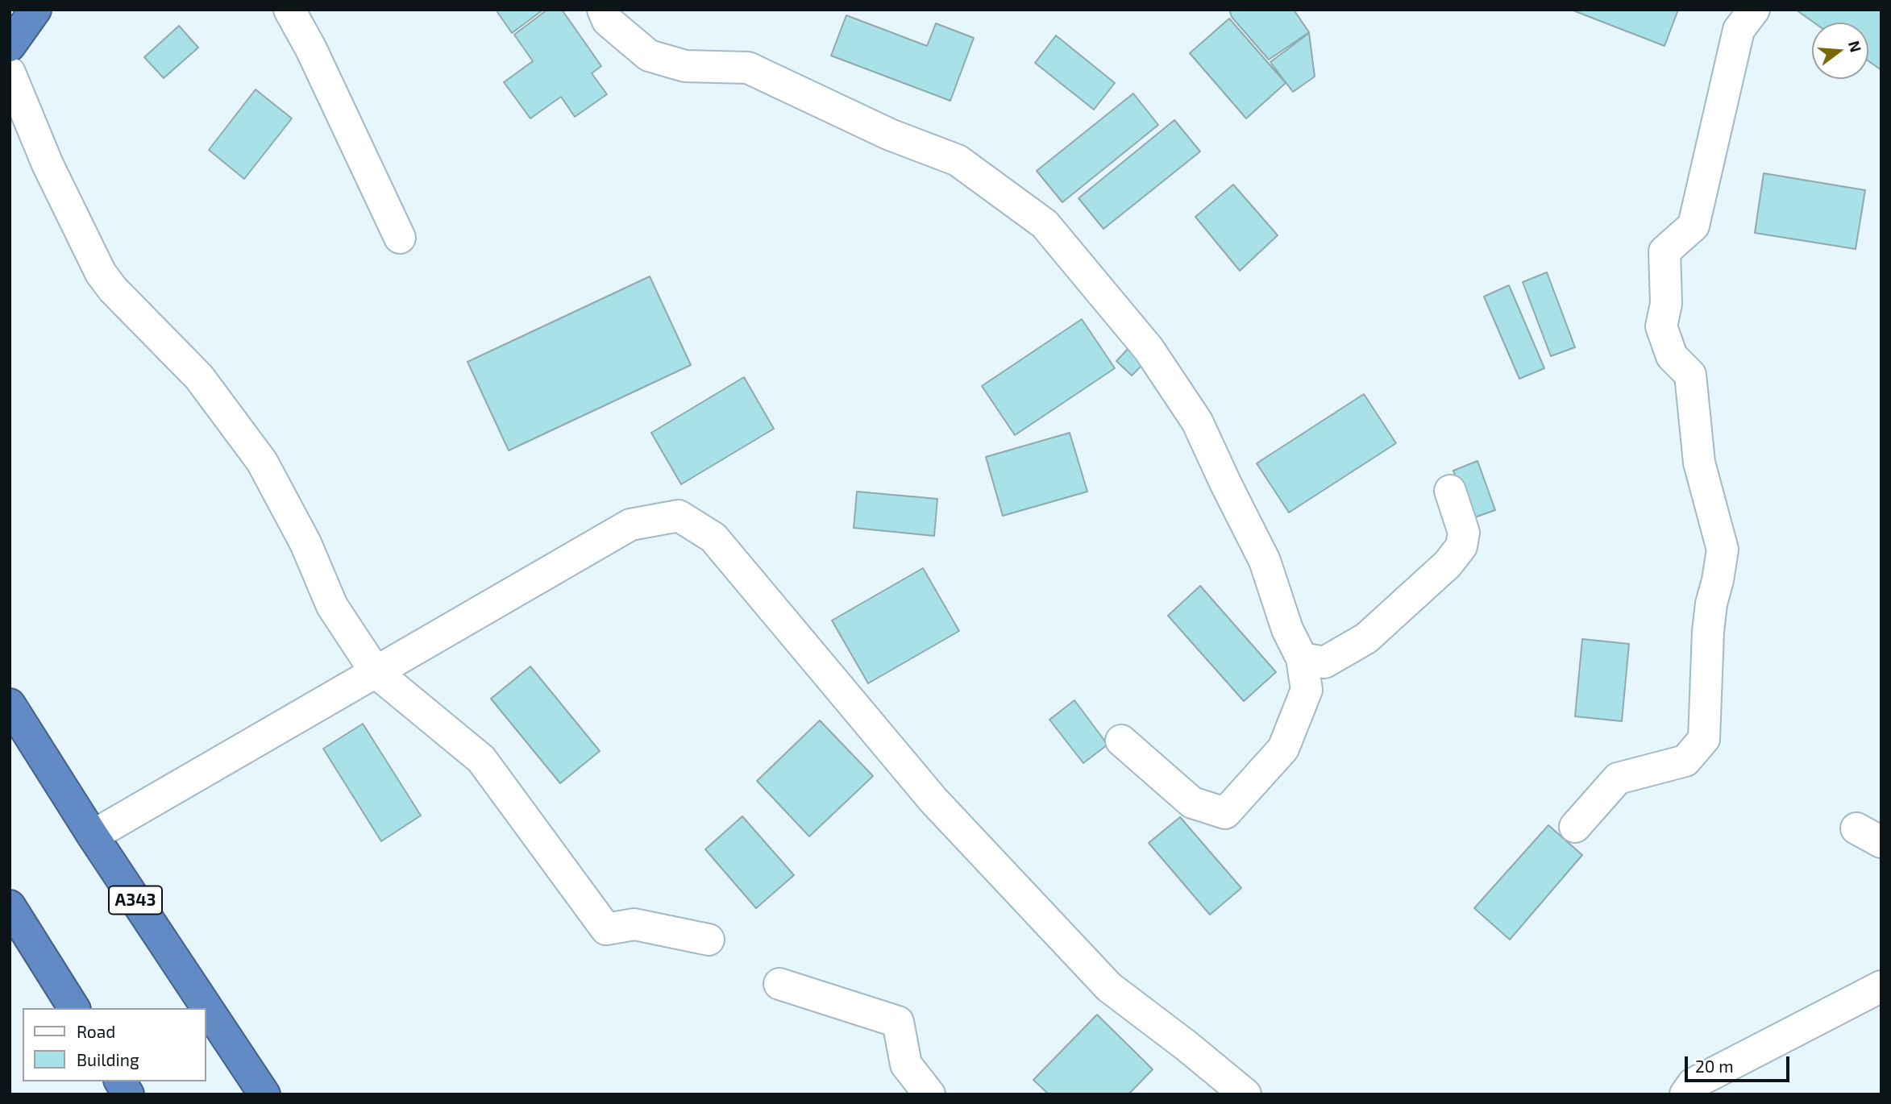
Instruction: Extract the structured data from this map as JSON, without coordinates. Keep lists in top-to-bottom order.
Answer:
{
  "streets": {
    "highway": ["A343"]
  },
  "legend": ["Road", "Building"],
  "scale_bar": "20 m",
  "north": "right"
}
